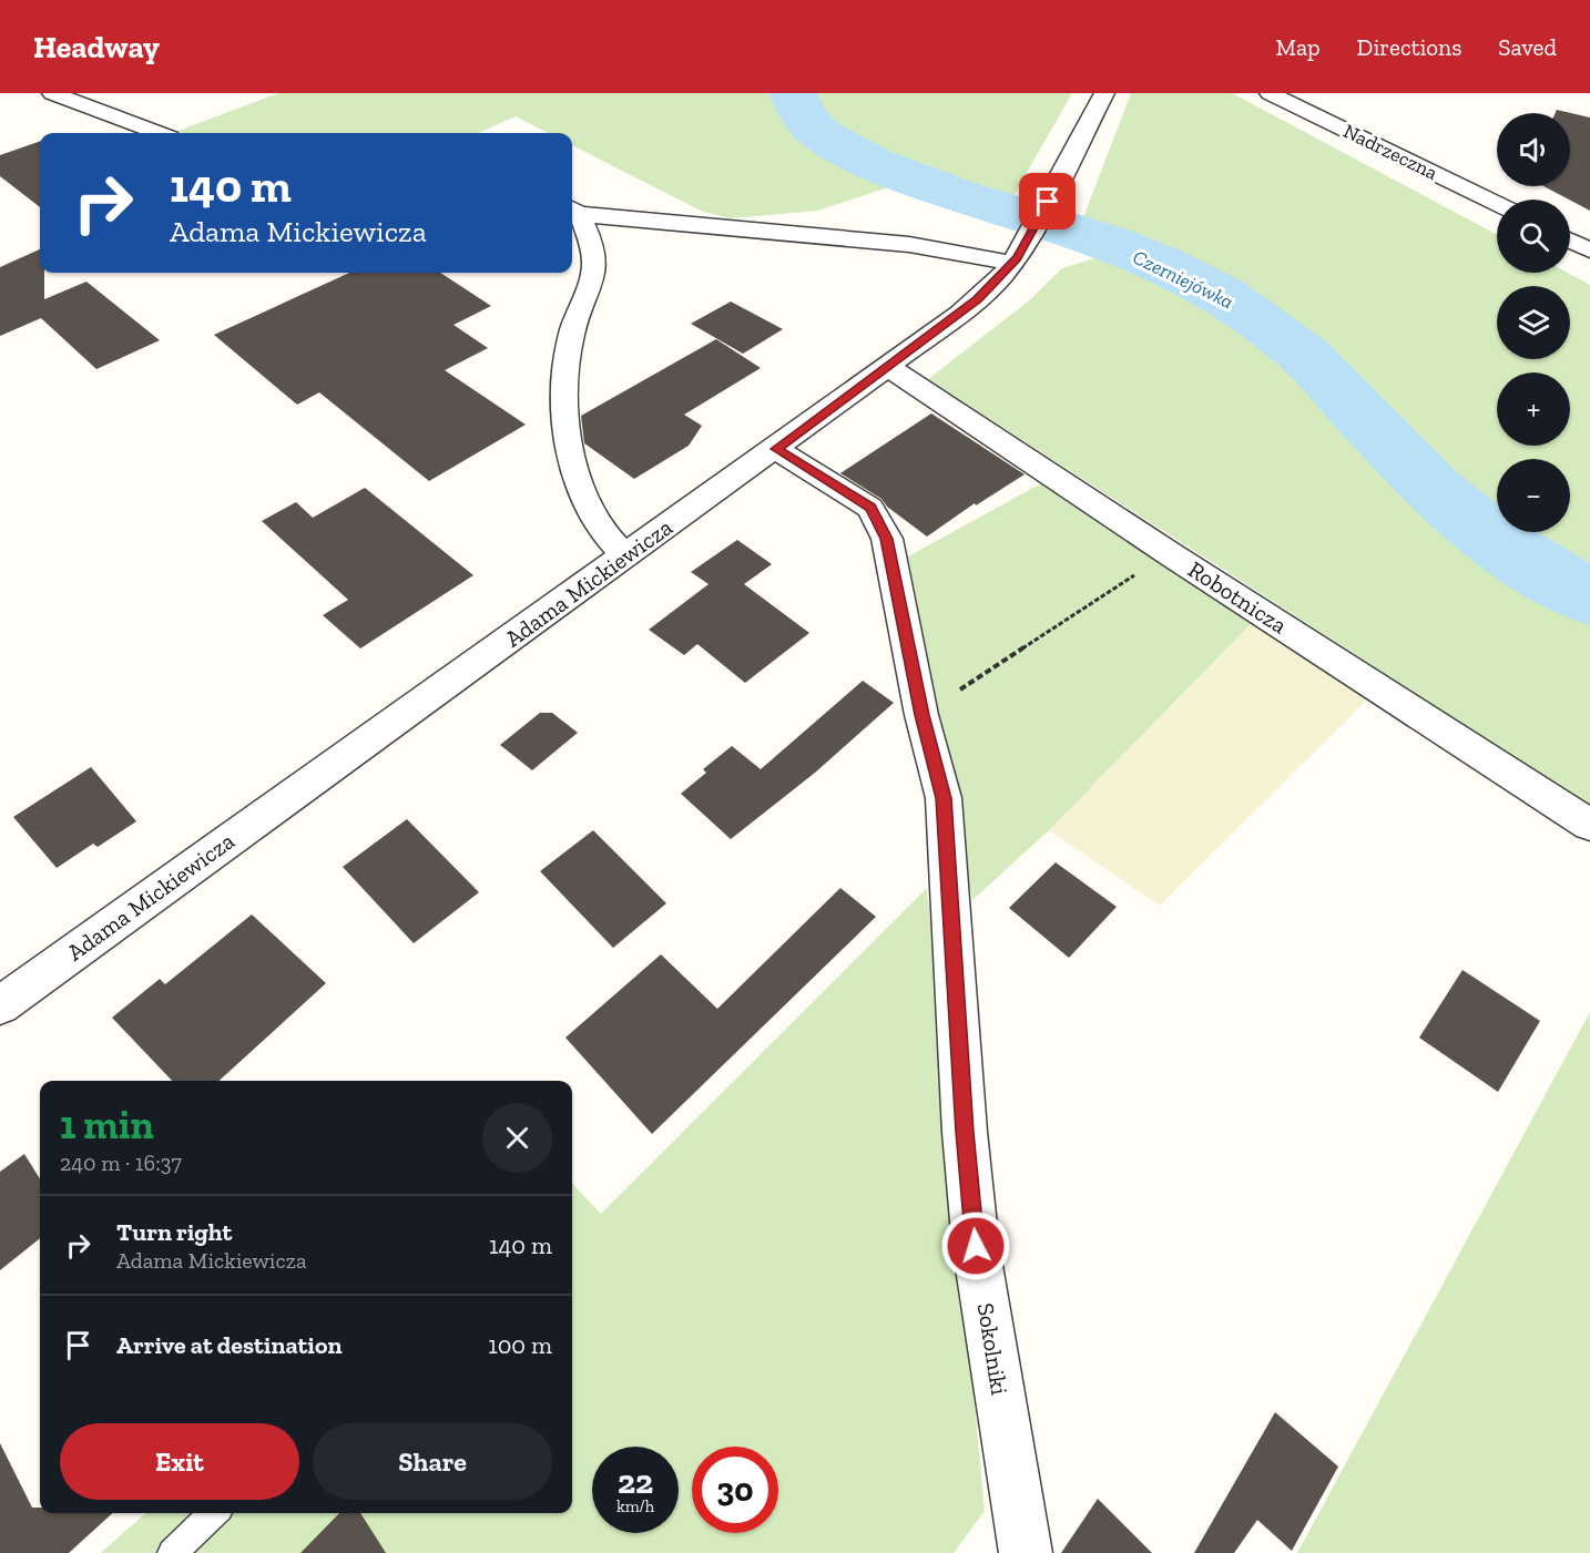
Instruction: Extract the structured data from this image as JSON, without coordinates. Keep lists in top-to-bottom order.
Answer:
{
  "streets": {
    "street": [
      "Nadrzeczna",
      "Adama Mickiewicza",
      "Robotnicza",
      "Sokolniki"
    ]
  },
  "crossings": [
    ["Adama Mickiewicza", "Robotnicza"],
    ["Adama Mickiewicza", "Sokolniki"]
  ],
  "water": ["Czerniejówka"],
  "page": {
    "header": "Headway",
    "nav": ["Map", "Directions", "Saved"],
    "map_buttons": ["+", "−"],
    "turn": ["140 m", "Adama Mickiewicza"],
    "heading": ["1 min", "240 m · 16:37"],
    "list": [
      {
        "name": "Turn right",
        "note": "Adama Mickiewicza",
        "value": "140 m"
      },
      {
        "name": "Arrive at destination",
        "value": "100 m"
      }
    ],
    "buttons": ["Exit", "Share"],
    "speed": "22 km/h",
    "limit": "30"
  }
}
